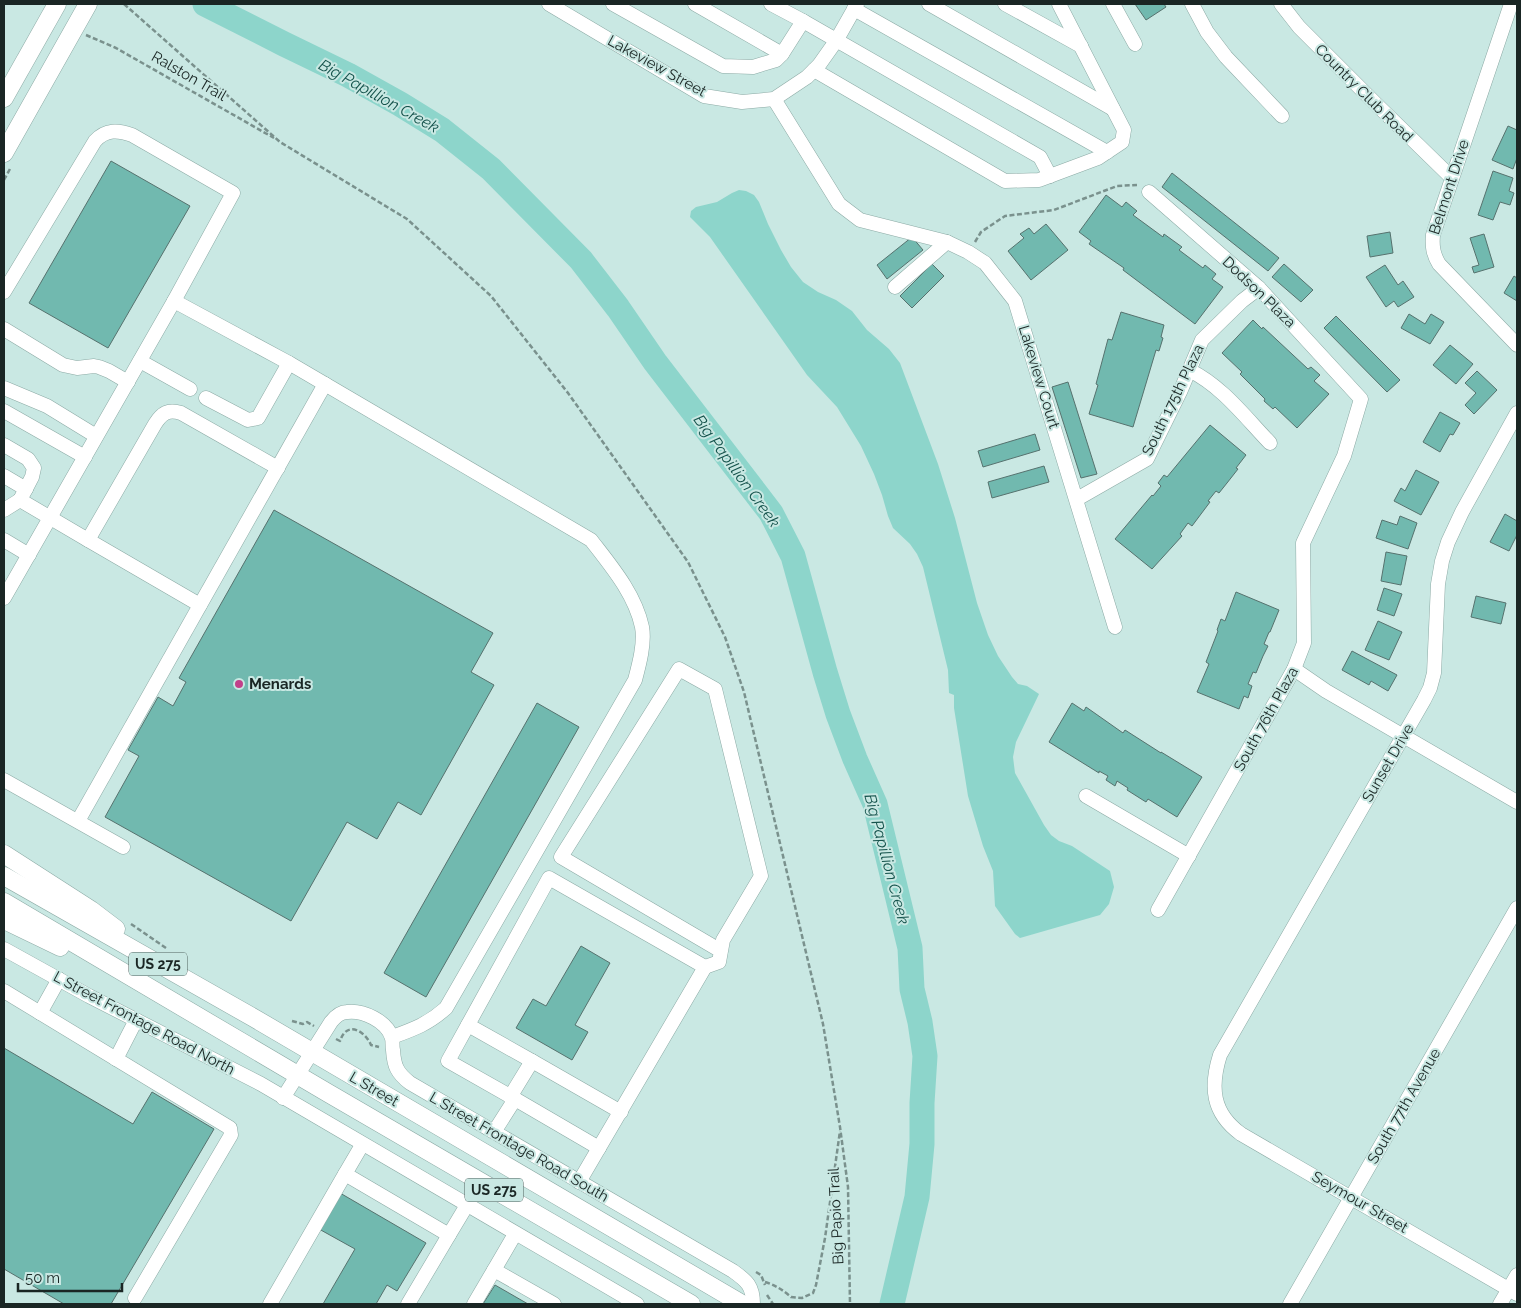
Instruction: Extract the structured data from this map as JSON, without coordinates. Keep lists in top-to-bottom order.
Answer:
{
  "streets": {
    "main road": ["US 275", "L Street"],
    "street": [
      "Lakeview Street",
      "Country Club Road",
      "Belmont Drive",
      "Dodson Plaza",
      "Lakeview Court",
      "South 175th Plaza",
      "South 76th Plaza",
      "Sunset Drive",
      "L Street Frontage Road North",
      "South 77th Avenue",
      "L Street Frontage Road South",
      "Seymour Street"
    ],
    "path": ["Ralston Trail", "Big Papio Trail"]
  },
  "crossings": [
    ["Lakeview Street", "Lakeview Court"],
    ["Country Club Road", "Belmont Drive"],
    ["Dodson Plaza", "South 175th Plaza"],
    ["Dodson Plaza", "South 76th Plaza"],
    ["Lakeview Court", "South 175th Plaza"],
    ["Sunset Drive", "Seymour Street"],
    ["South 77th Avenue", "Seymour Street"]
  ],
  "water": ["Big Papillion Creek"],
  "places": ["Menards"],
  "scale_bar": "50 m"
}
